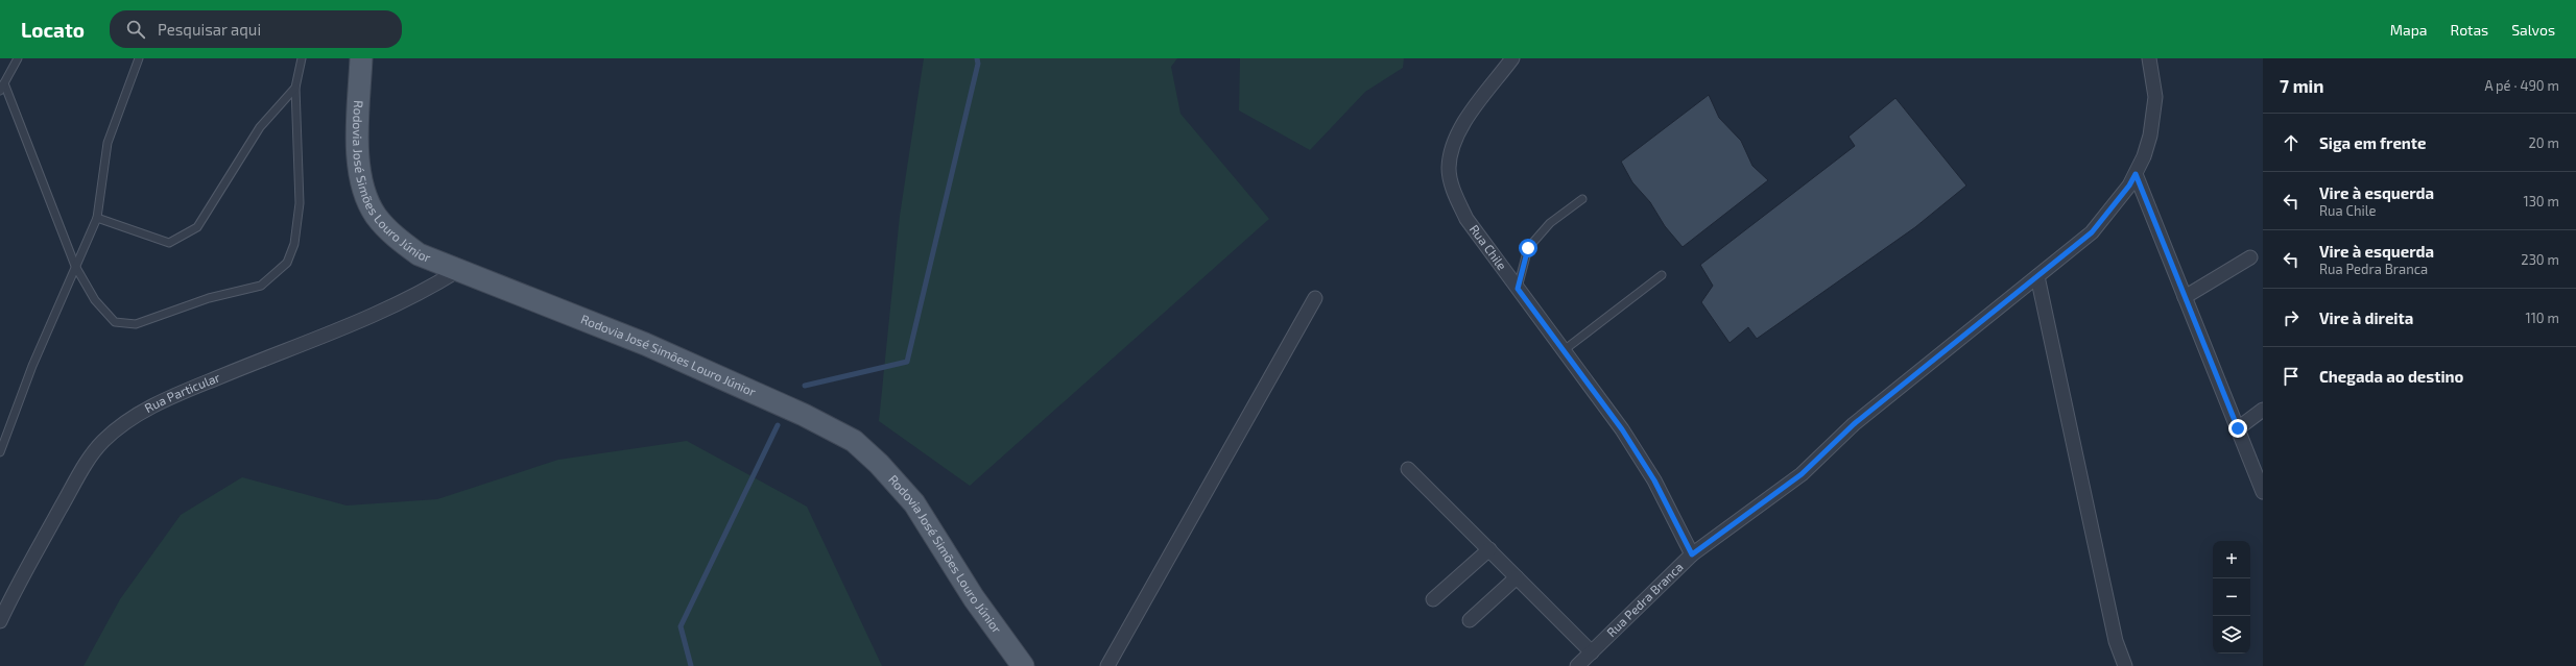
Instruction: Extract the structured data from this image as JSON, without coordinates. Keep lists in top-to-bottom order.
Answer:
{
  "streets": {
    "main road": ["Rodovia José Simões Louro Júnior"],
    "street": ["Rua Chile", "Rua Particular", "Rua Pedra Branca"]
  },
  "crossings": [
    ["Rodovia José Simões Louro Júnior", "Rua Particular"],
    ["Rua Chile", "Rua Pedra Branca"]
  ],
  "page": {
    "header": "Locato",
    "search": "Pesquisar aqui",
    "nav": ["Mapa", "Rotas", "Salvos"],
    "heading": ["7 min", "A pé · 490 m"],
    "list": [
      ["Siga em frente", "20 m"],
      ["Vire à esquerda", "Rua Chile", "130 m"],
      ["Vire à esquerda", "Rua Pedra Branca", "230 m"],
      ["Vire à direita", "110 m"],
      "Chegada ao destino"
    ],
    "map_buttons": ["+", "−"]
  }
}
